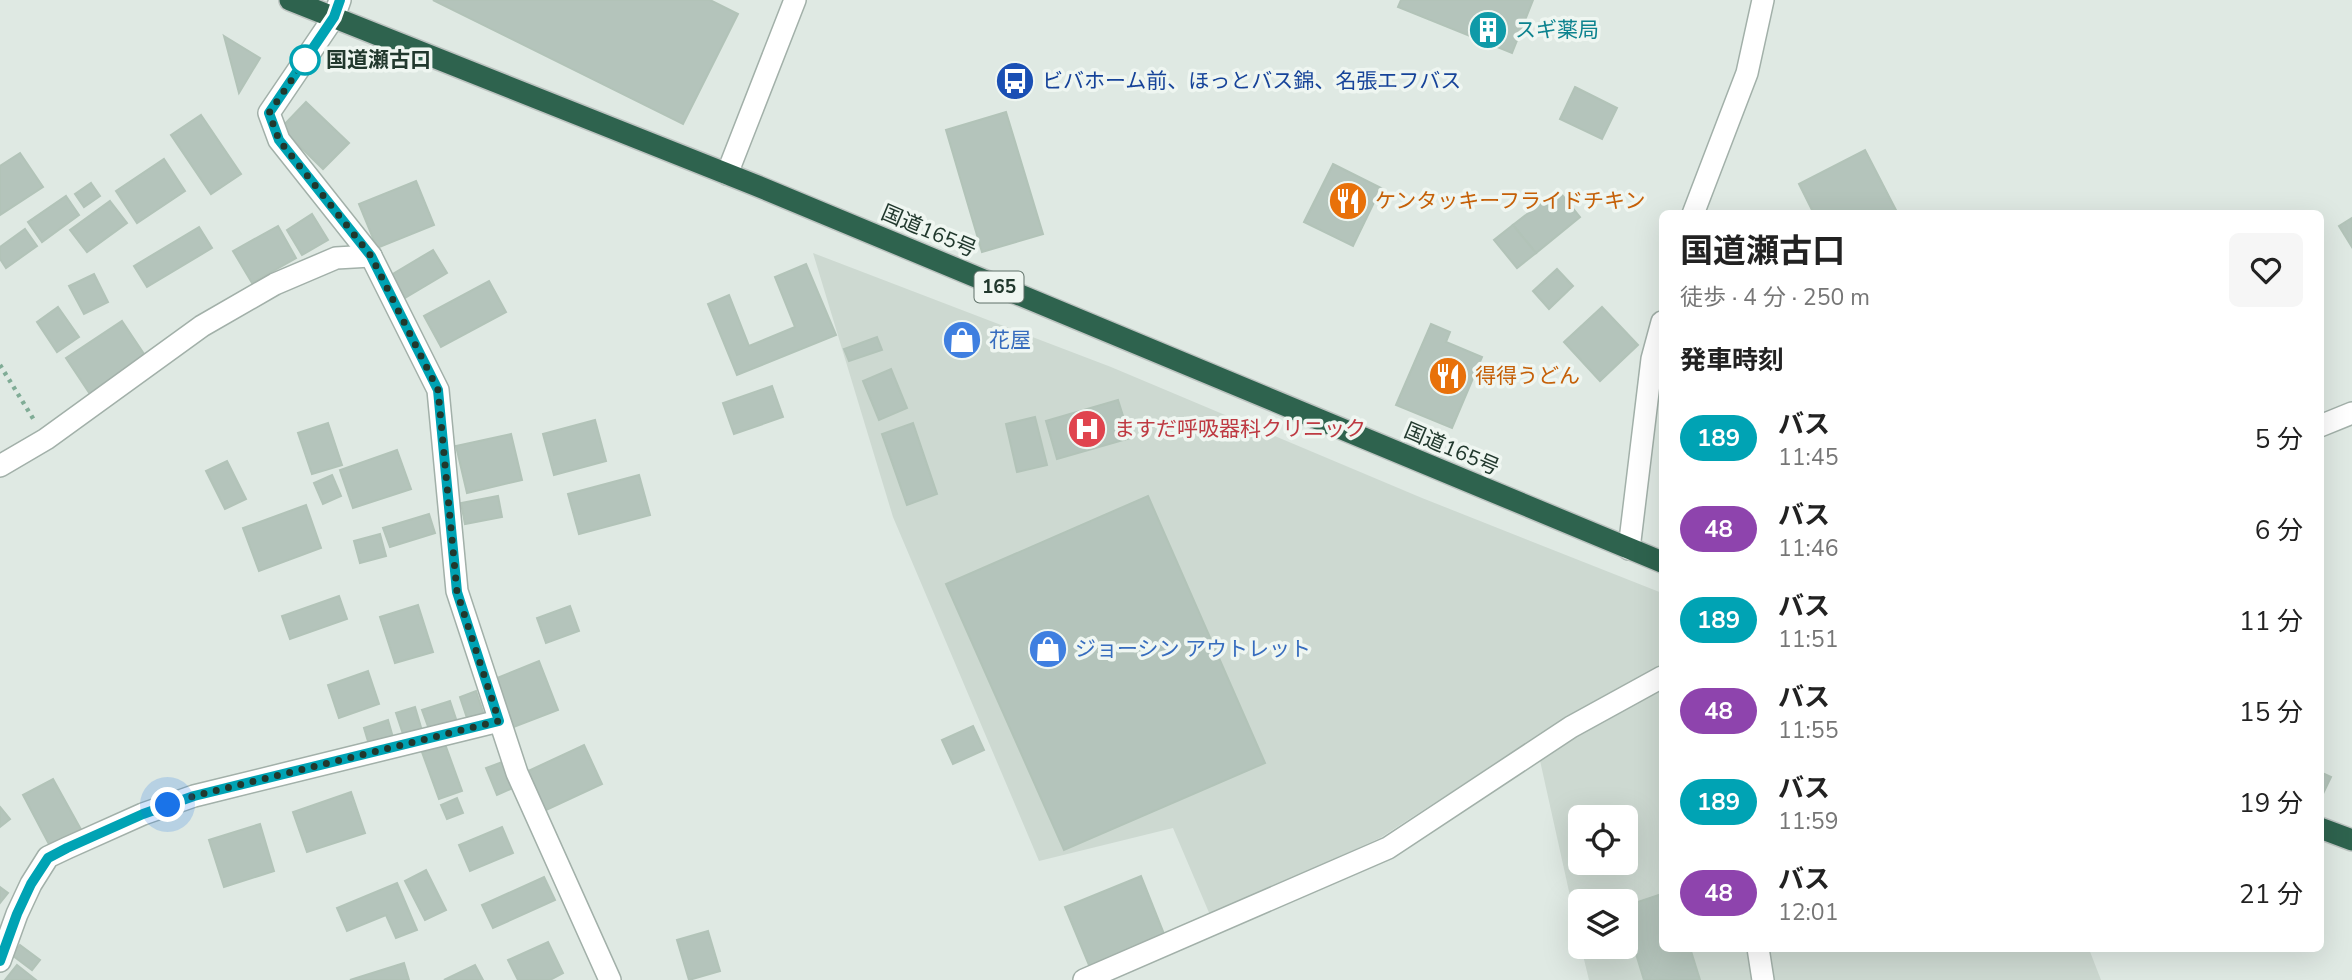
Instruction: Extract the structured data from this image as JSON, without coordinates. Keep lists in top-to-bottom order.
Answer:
{
  "streets": {
    "highway": ["国道165号", "165"]
  },
  "places": {
    "building": ["スギ薬局"],
    "other": ["国道瀬古口"],
    "bus stop": ["ビバホーム前、ほっとバス錦、名張エフバス"],
    "restaurant": ["ケンタッキーフライドチキン", "得得うどん"],
    "shop": ["花屋", "ジョーシン アウトレット"],
    "hospital": ["ますだ呼吸器科クリニック"]
  },
  "lines": ["bus line 189"],
  "page": {
    "heading": [
      ["国道瀬古口", "徒歩 · 4 分 · 250 m"],
      "発車時刻"
    ],
    "list": [
      {
        "mark": "189",
        "name": "バス",
        "note": "11:45",
        "value": "5 分"
      },
      {
        "mark": "48",
        "name": "バス",
        "note": "11:46",
        "value": "6 分"
      },
      {
        "mark": "189",
        "name": "バス",
        "note": "11:51",
        "value": "11 分"
      },
      {
        "mark": "48",
        "name": "バス",
        "note": "11:55",
        "value": "15 分"
      },
      {
        "mark": "189",
        "name": "バス",
        "note": "11:59",
        "value": "19 分"
      },
      {
        "mark": "48",
        "name": "バス",
        "note": "12:01",
        "value": "21 分"
      }
    ]
  }
}
